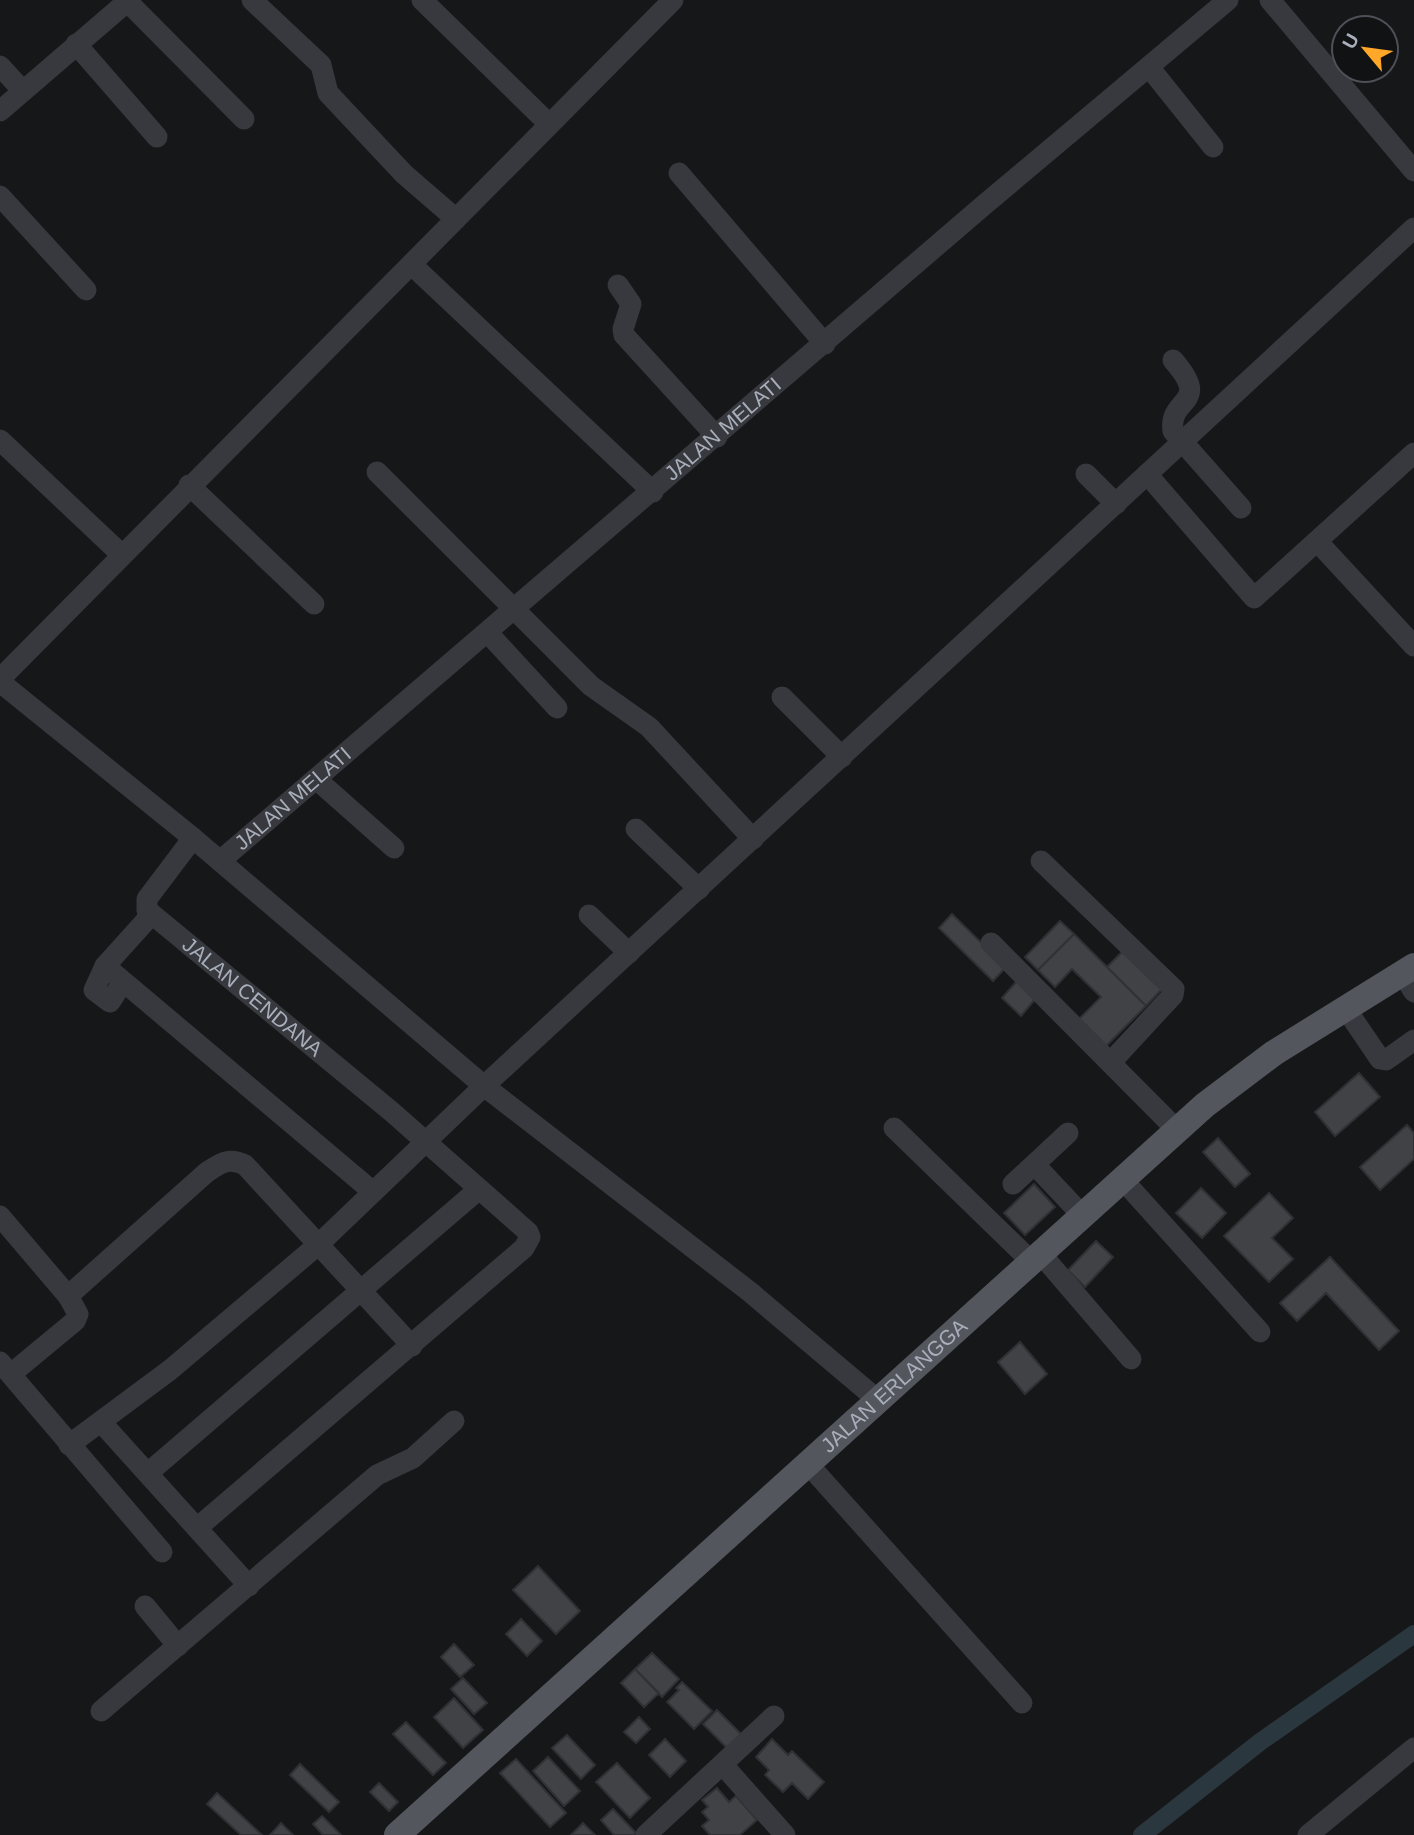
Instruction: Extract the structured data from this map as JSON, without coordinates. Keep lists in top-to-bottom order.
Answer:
{
  "streets": {
    "main road": ["JALAN ERLANGGA"],
    "street": ["JALAN MELATI", "JALAN CENDANA"]
  },
  "north": "top left"
}
